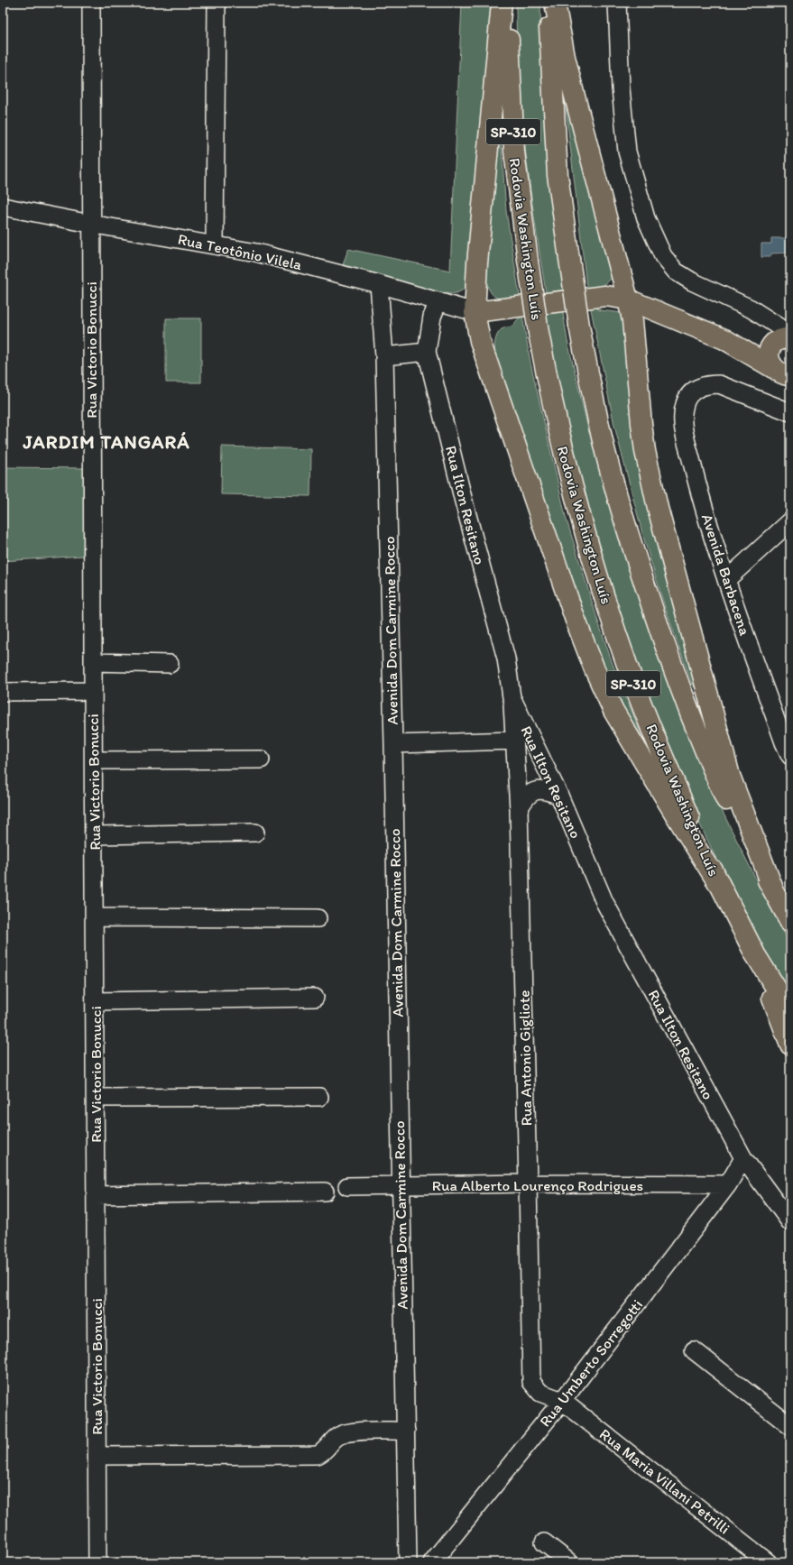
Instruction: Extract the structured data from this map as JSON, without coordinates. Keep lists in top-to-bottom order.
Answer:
{
  "streets": {
    "main road": ["SP-310", "Rodovia Washington Luís"],
    "street": [
      "Rua Teotônio Vilela",
      "Rua Victorio Bonucci",
      "Rua Ilton Resitano",
      "Avenida Barbacena",
      "Avenida Dom Carmine Rocco",
      "Rua Antonio Gigliote",
      "Rua Alberto Lourenço Rodrigues",
      "Rua Umberto Sorregotti",
      "Rua Maria Villani Petrilli"
    ]
  },
  "crossings": [
    ["Rua Teotônio Vilela", "Rua Victorio Bonucci"],
    ["Rua Teotônio Vilela", "Rua Ilton Resitano"],
    ["Rua Teotônio Vilela", "Avenida Dom Carmine Rocco"],
    ["Rua Ilton Resitano", "Rua Antonio Gigliote"],
    ["Rua Ilton Resitano", "Rua Umberto Sorregotti"],
    ["Avenida Dom Carmine Rocco", "Rua Alberto Lourenço Rodrigues"],
    ["Rua Antonio Gigliote", "Rua Alberto Lourenço Rodrigues"],
    ["Rua Antonio Gigliote", "Rua Umberto Sorregotti"],
    ["Rua Antonio Gigliote", "Rua Maria Villani Petrilli"],
    ["Rua Alberto Lourenço Rodrigues", "Rua Umberto Sorregotti"],
    ["Rua Umberto Sorregotti", "Rua Maria Villani Petrilli"]
  ],
  "districts": ["JARDIM TANGARÁ"]
}
